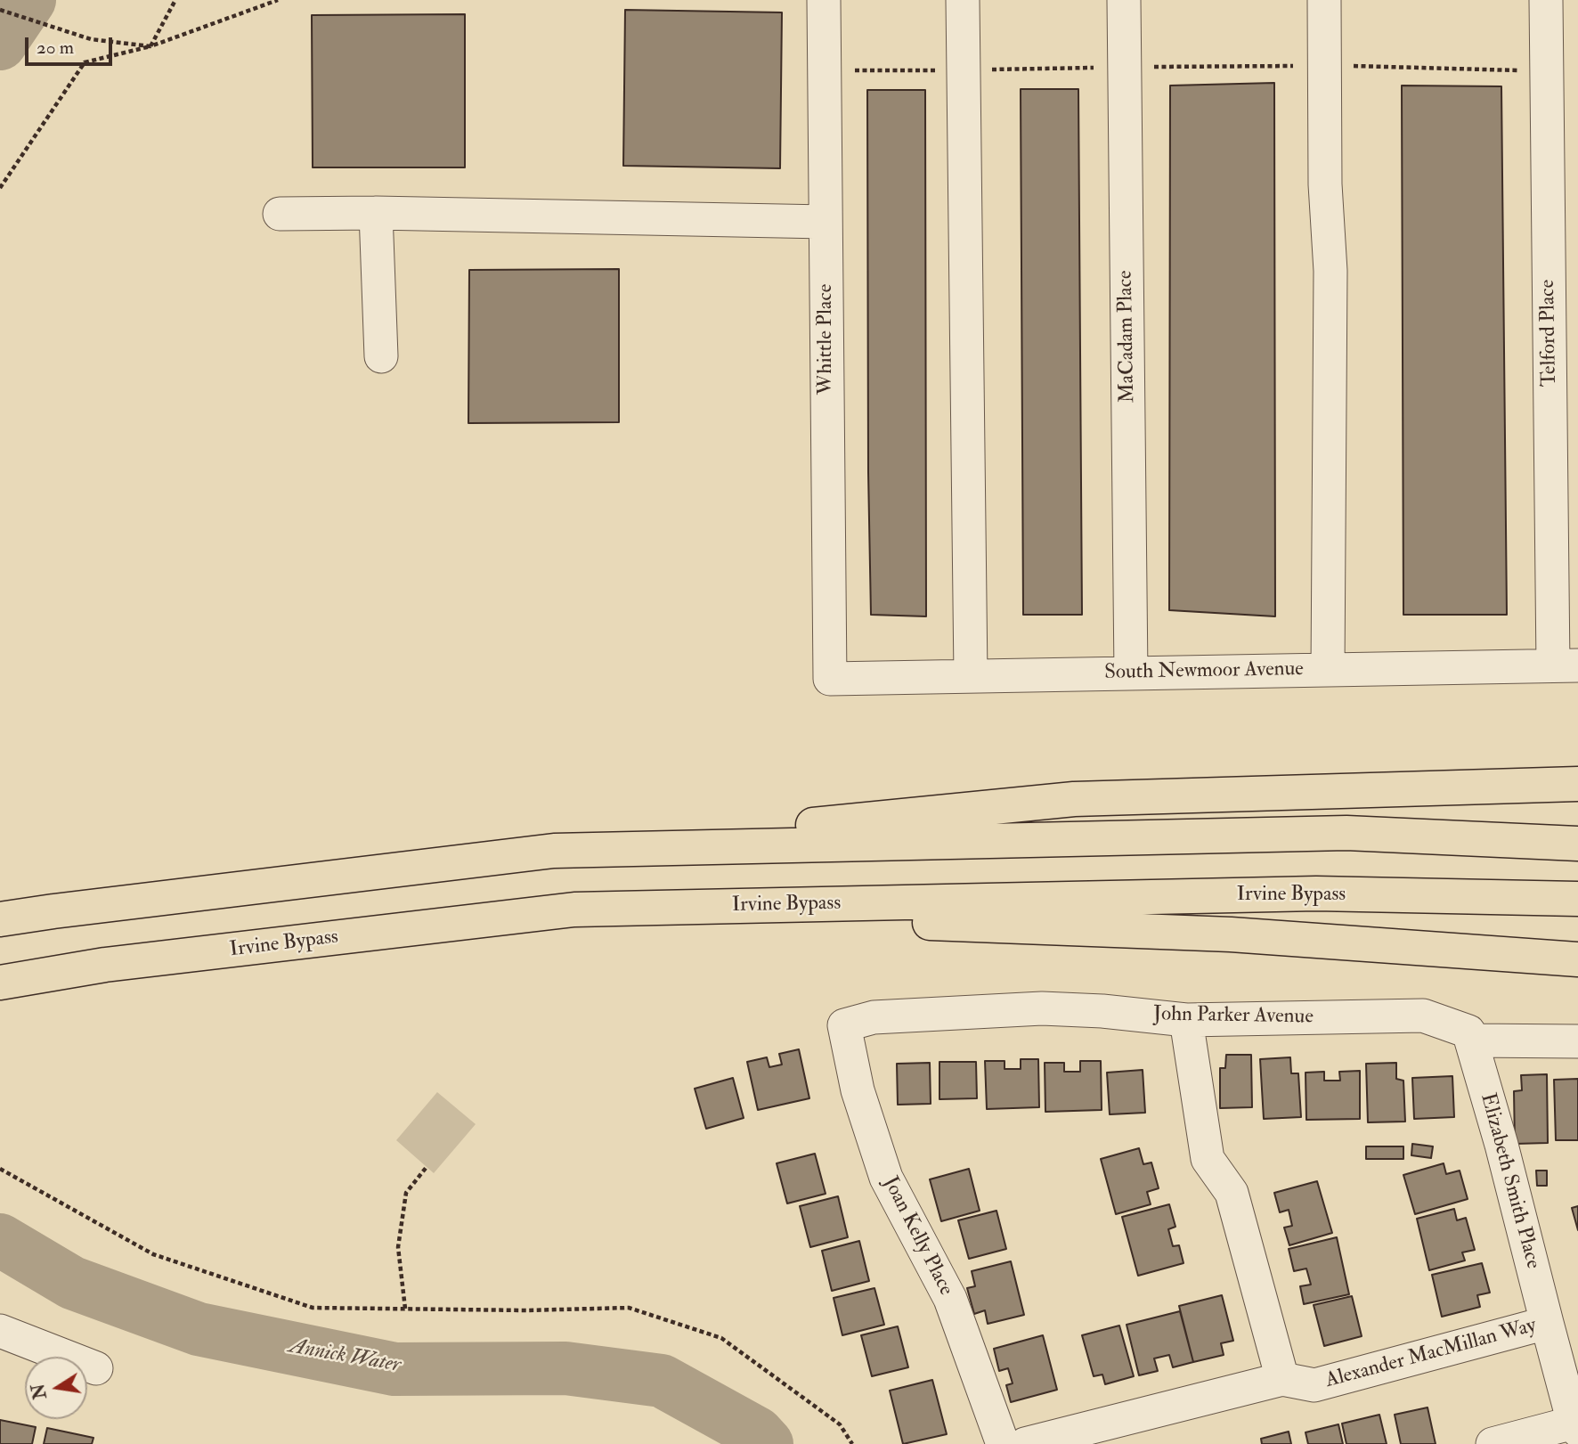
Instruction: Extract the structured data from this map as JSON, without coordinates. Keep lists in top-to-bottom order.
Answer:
{
  "streets": {
    "highway": ["Irvine Bypass"],
    "street": [
      "Telford Place",
      "MaCadam Place",
      "Whittle Place",
      "South Newmoor Avenue",
      "John Parker Avenue",
      "Elizabeth Smith Place",
      "Joan Kelly Place",
      "Alexander MacMillan Way"
    ]
  },
  "crossings": [
    ["Telford Place", "South Newmoor Avenue"],
    ["MaCadam Place", "South Newmoor Avenue"],
    ["Whittle Place", "South Newmoor Avenue"],
    ["John Parker Avenue", "Elizabeth Smith Place"],
    ["John Parker Avenue", "Joan Kelly Place"],
    ["Elizabeth Smith Place", "Alexander MacMillan Way"]
  ],
  "water": ["Annick Water"],
  "scale_bar": "20 m",
  "north": "left"
}
